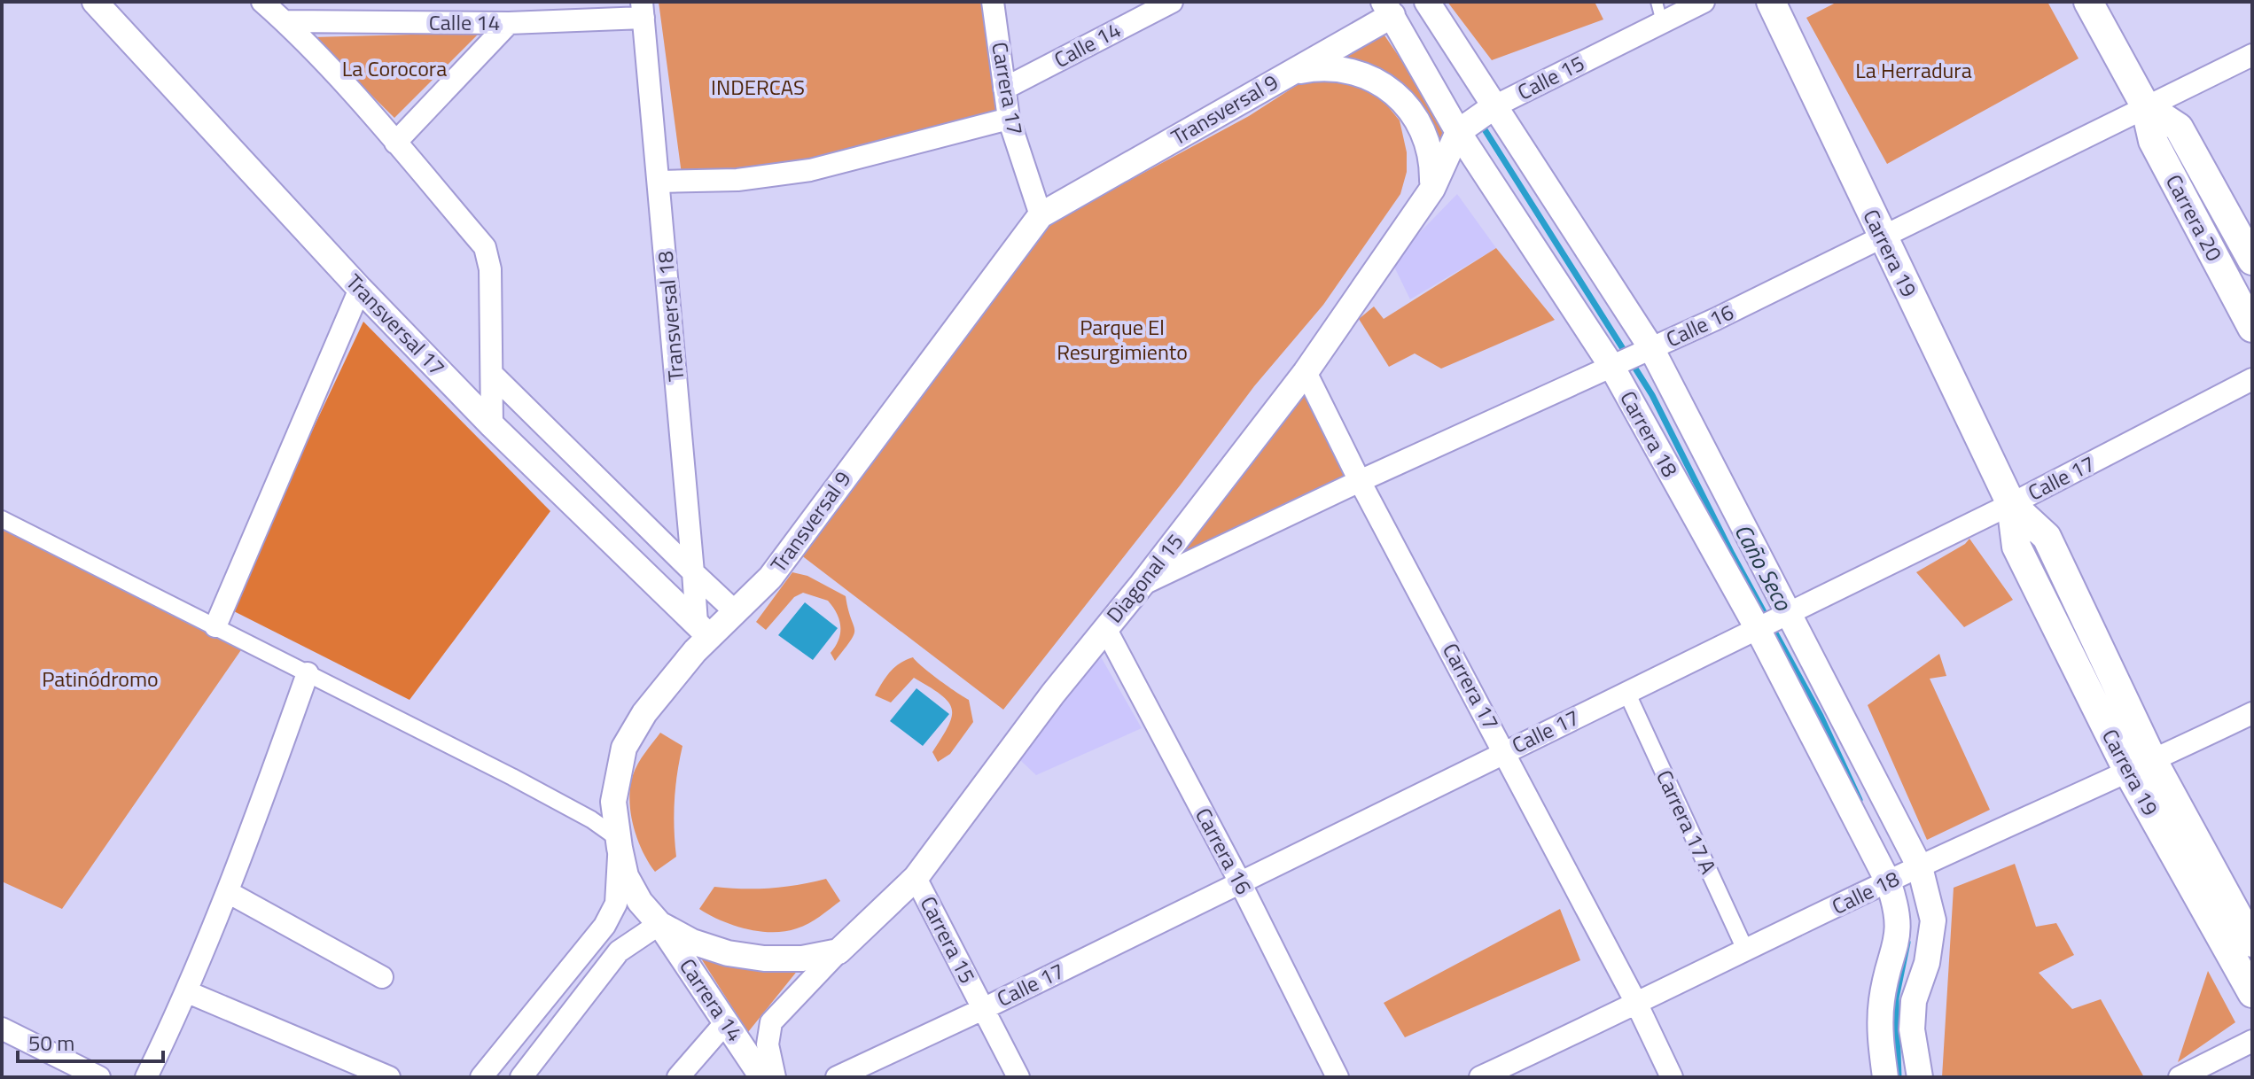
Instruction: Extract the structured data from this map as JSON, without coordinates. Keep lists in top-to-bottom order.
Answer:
{
  "streets": {
    "main road": ["Carrera 20", "Carrera 19"],
    "street": [
      "Calle 14",
      "Calle 15",
      "Carrera 17",
      "Transversal 9",
      "Transversal 18",
      "Transversal 17",
      "Calle 16",
      "Carrera 18",
      "Calle 17",
      "Diagonal 15",
      "Carrera 17 A",
      "Carrera 16",
      "Calle 18",
      "Carrera 15",
      "Carrera 14"
    ]
  },
  "crossings": [
    ["Calle 14", "Carrera 17"],
    ["Calle 14", "Transversal 18"],
    ["Calle 15", "Carrera 18"],
    ["Carrera 17", "Transversal 9"],
    ["Carrera 17", "Calle 16"],
    ["Carrera 17", "Calle 17"],
    ["Carrera 17", "Diagonal 15"],
    ["Carrera 17", "Calle 18"],
    ["Transversal 9", "Transversal 18"],
    ["Transversal 9", "Transversal 17"],
    ["Transversal 9", "Carrera 14"],
    ["Carrera 20", "Calle 16"],
    ["Carrera 19", "Calle 16"],
    ["Carrera 19", "Calle 17"],
    ["Carrera 19", "Calle 18"],
    ["Transversal 18", "Transversal 17"],
    ["Calle 16", "Carrera 18"],
    ["Calle 16", "Diagonal 15"],
    ["Carrera 18", "Calle 17"],
    ["Carrera 18", "Calle 18"],
    ["Calle 17", "Carrera 17 A"],
    ["Calle 17", "Carrera 16"],
    ["Calle 17", "Carrera 15"],
    ["Diagonal 15", "Carrera 16"],
    ["Diagonal 15", "Carrera 15"],
    ["Diagonal 15", "Carrera 14"],
    ["Carrera 17 A", "Calle 18"]
  ],
  "water": ["Caño Seco"],
  "parks": [
    "La Corocora",
    "La Herradura",
    "INDERCAS",
    "Parque El Resurgimiento",
    "Patinódromo"
  ],
  "scale_bar": "50 m"
}
